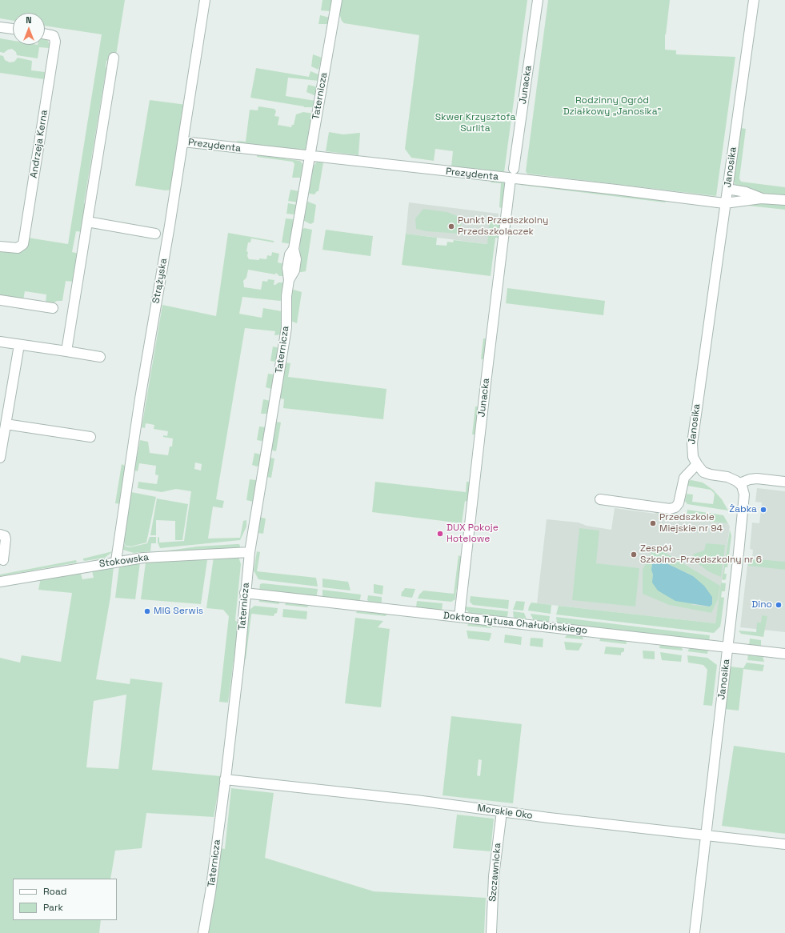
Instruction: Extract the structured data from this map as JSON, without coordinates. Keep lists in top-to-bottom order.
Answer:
{
  "streets": {
    "street": [
      "Junacka",
      "Taternicza",
      "Andrzeja Kerna",
      "Prezydenta",
      "Janosika",
      "Strążyska",
      "Stokowska",
      "Doktora Tytusa Chałubińskiego",
      "Morskie Oko",
      "Szczawnicka"
    ]
  },
  "crossings": [
    ["Junacka", "Prezydenta"],
    ["Junacka", "Doktora Tytusa Chałubińskiego"],
    ["Taternicza", "Prezydenta"],
    ["Taternicza", "Stokowska"],
    ["Taternicza", "Doktora Tytusa Chałubińskiego"],
    ["Taternicza", "Morskie Oko"],
    ["Prezydenta", "Janosika"],
    ["Prezydenta", "Strążyska"],
    ["Janosika", "Doktora Tytusa Chałubińskiego"],
    ["Janosika", "Morskie Oko"],
    ["Strążyska", "Stokowska"],
    ["Morskie Oko", "Szczawnicka"]
  ],
  "parks": ["Rodzinny Ogród Działkowy „Janosika”", "Skwer Krzysztofa Surlita"],
  "places": [
    "Punkt Przedszkolny Przedszkolaczek",
    "Żabka",
    "Przedszkole Miejskie nr 94",
    "DUX Pokoje Hotelowe",
    "Zespół Szkolno-Przedszkolny nr 6",
    "Dino",
    "MIG Serwis"
  ],
  "legend": ["Road", "Park"],
  "north": "top"
}
